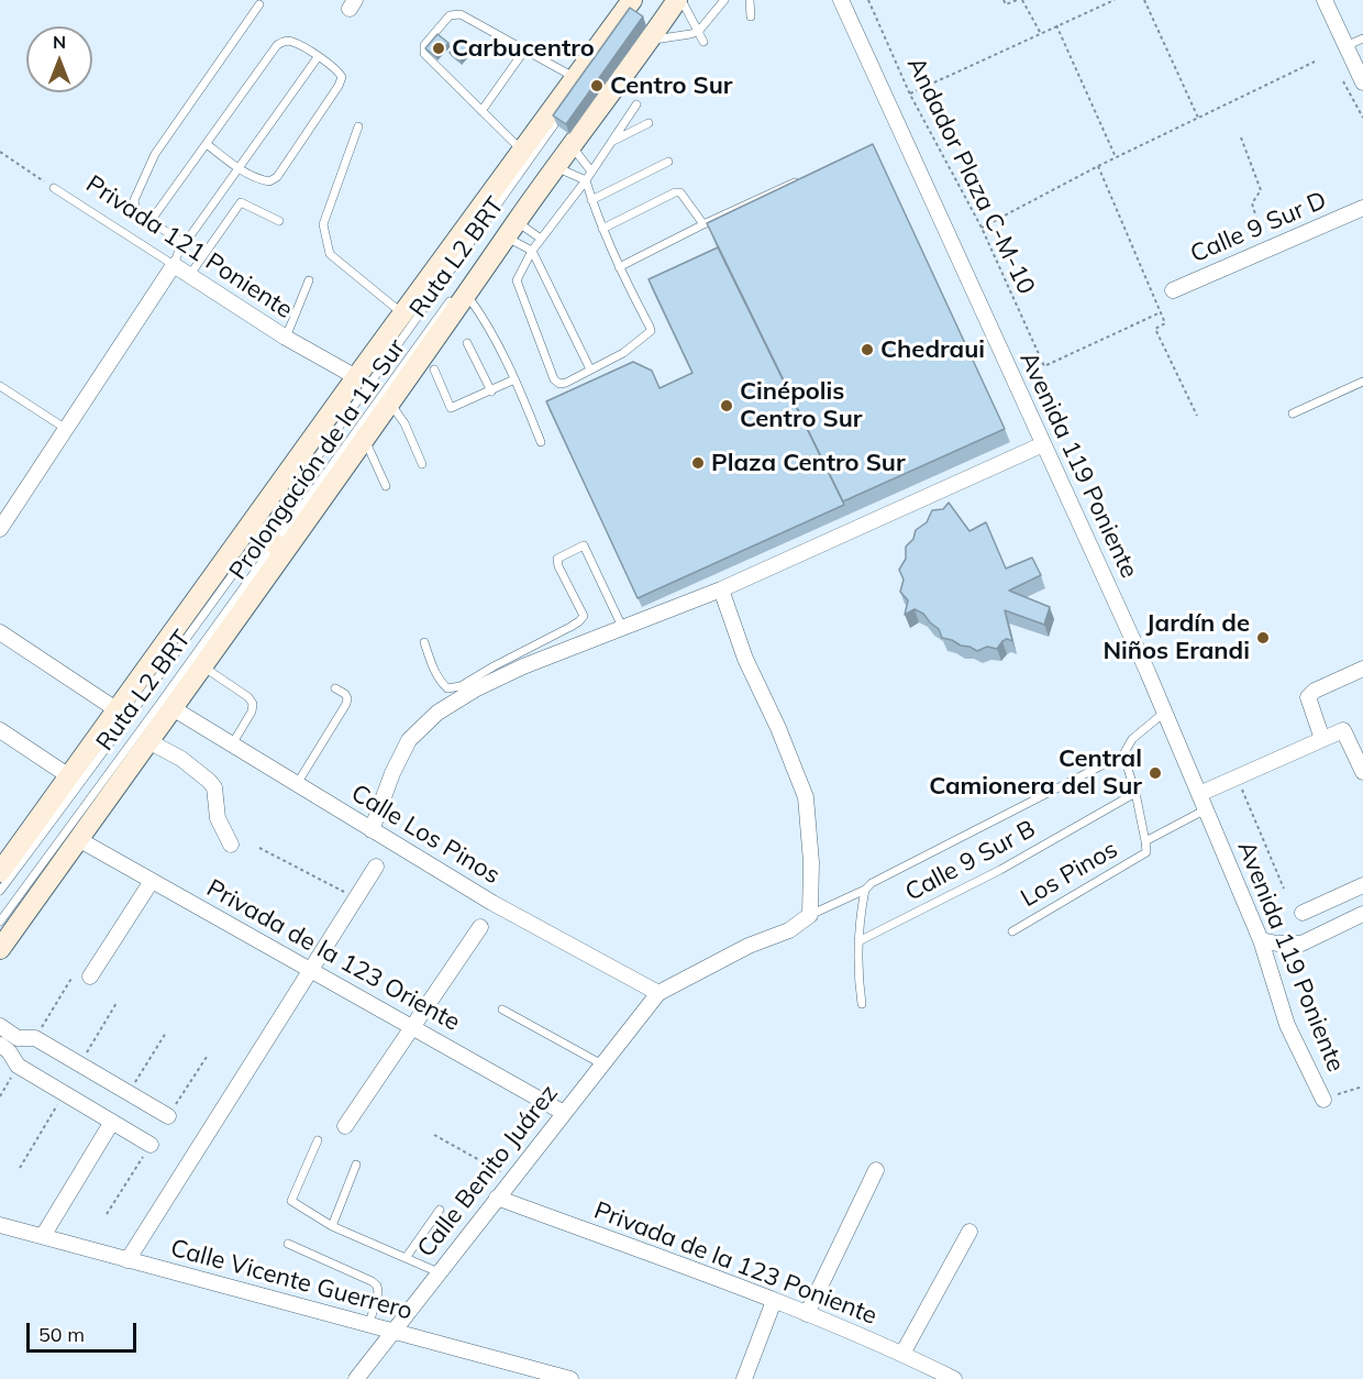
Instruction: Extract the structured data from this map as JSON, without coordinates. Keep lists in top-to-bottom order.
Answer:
{
  "streets": {
    "main road": ["Prolongación de la 11 Sur"],
    "street": [
      "Calle 9 Sur D",
      "Privada 121 Poniente",
      "Avenida 119 Poniente",
      "Calle Los Pinos",
      "Privada de la 123 Oriente",
      "Calle Benito Juárez",
      "Privada de la 123 Poniente",
      "Calle Vicente Guerrero"
    ],
    "lane": ["Ruta L2 BRT", "Calle 9 Sur B", "Los Pinos"],
    "path": ["Andador Plaza C-M-10"]
  },
  "crossings": [
    ["Privada 121 Poniente", "Prolongación de la 11 Sur"],
    ["Ruta L2 BRT", "Prolongación de la 11 Sur"],
    ["Prolongación de la 11 Sur", "Calle Los Pinos"],
    ["Prolongación de la 11 Sur", "Privada de la 123 Oriente"],
    ["Avenida 119 Poniente", "Los Pinos"],
    ["Calle Los Pinos", "Calle Benito Juárez"],
    ["Privada de la 123 Oriente", "Calle Benito Juárez"],
    ["Calle Benito Juárez", "Privada de la 123 Poniente"],
    ["Calle Benito Juárez", "Calle Vicente Guerrero"]
  ],
  "places": [
    "Carbucentro",
    "Centro Sur",
    "Chedraui",
    "Cinépolis Centro Sur",
    "Plaza Centro Sur",
    "Jardín de Niños Erandi",
    "Central Camionera del Sur"
  ],
  "scale_bar": "50 m",
  "north": "top"
}
